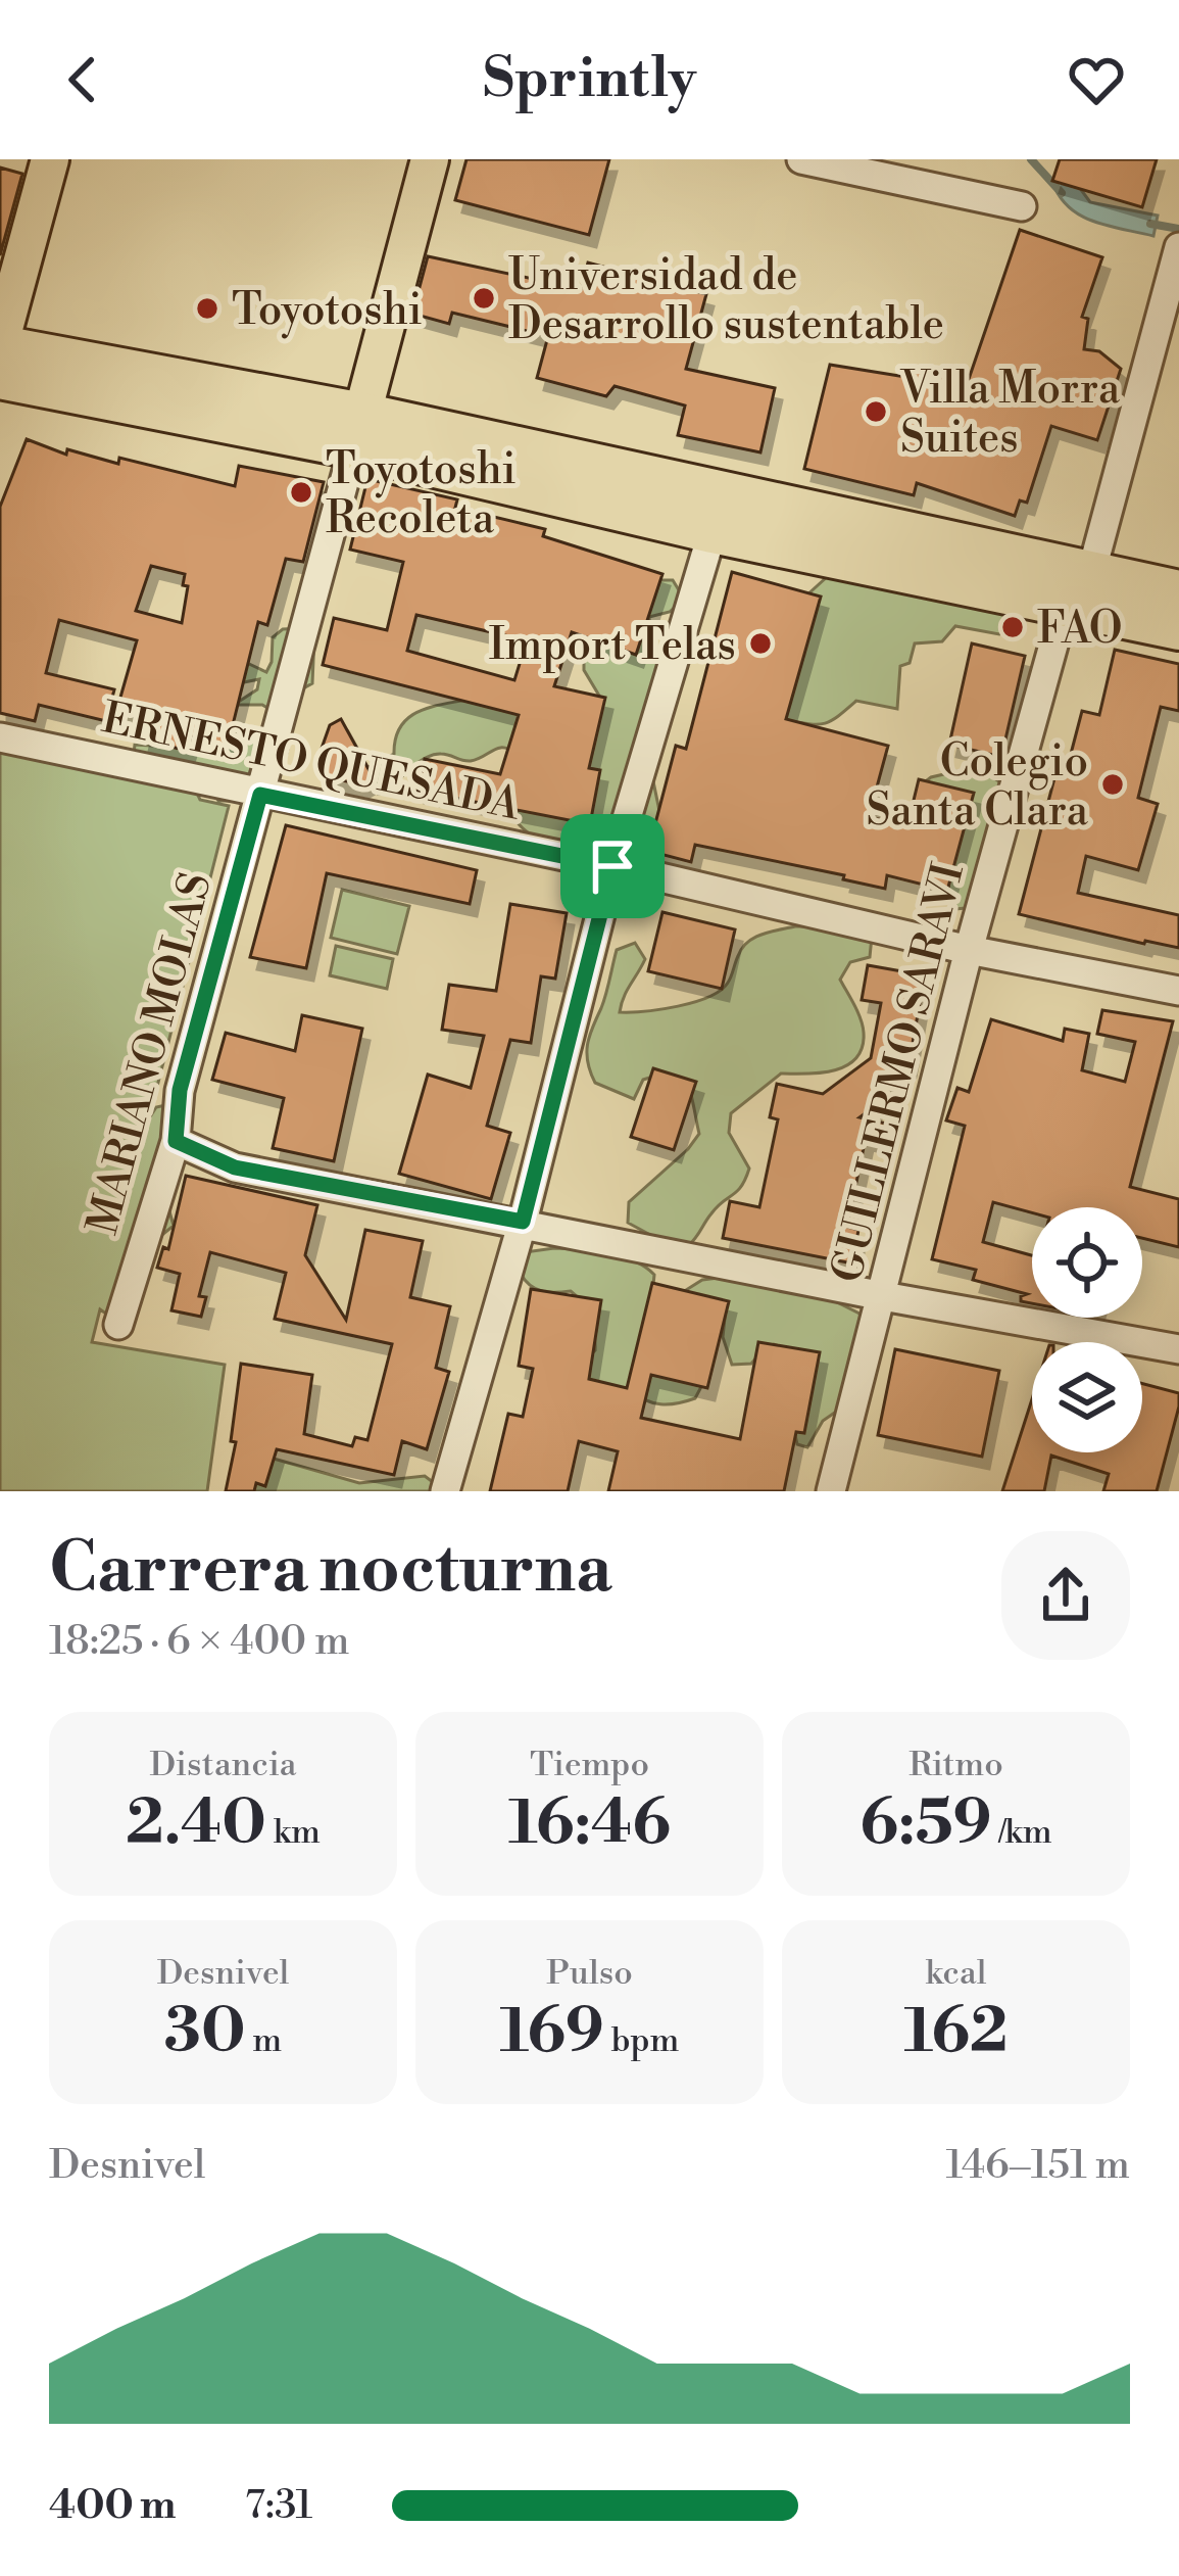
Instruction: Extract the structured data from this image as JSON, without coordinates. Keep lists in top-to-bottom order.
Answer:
{
  "streets": {
    "street": ["ERNESTO QUESADA", "MARIANO MOLAS", "GUILLERMO SARAVI"]
  },
  "crossings": [
    ["ERNESTO QUESADA", "MARIANO MOLAS"],
    ["ERNESTO QUESADA", "GUILLERMO SARAVI"]
  ],
  "places": [
    "Universidad de Desarrollo sustentable",
    "Toyotoshi",
    "Villa Morra Suites",
    "Toyotoshi Recoleta",
    "FAO",
    "Import Telas",
    "Colegio Santa Clara"
  ],
  "page": {
    "header": "Sprintly",
    "heading": ["Carrera nocturna", "18:25 · 6 × 400 m"],
    "stats": [
      ["Distancia", "2.40 km"],
      ["Tiempo", "16:46"],
      ["Ritmo", "6:59 /km"],
      ["Desnivel", "30 m"],
      ["Pulso", "169 bpm"],
      ["kcal", "162"]
    ],
    "chart": ["Desnivel", "146–151 m"],
    "list": [
      {
        "name": "400 m",
        "note": "7:31"
      }
    ]
  }
}
